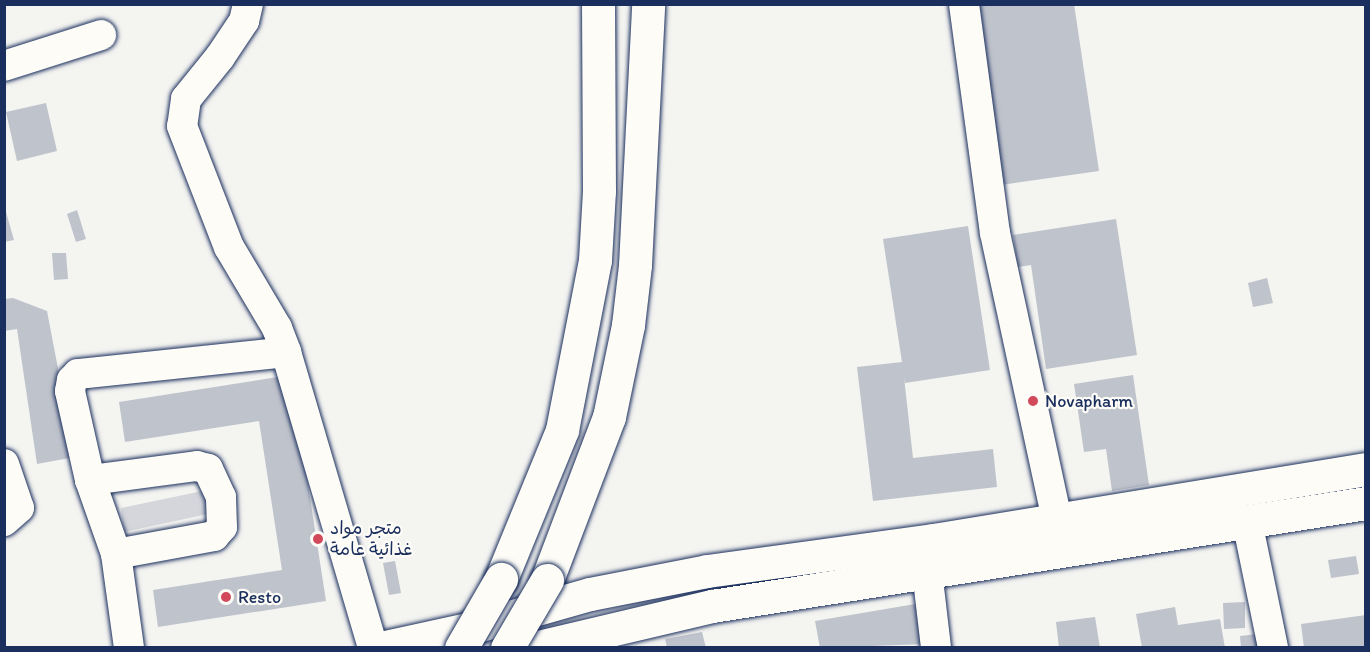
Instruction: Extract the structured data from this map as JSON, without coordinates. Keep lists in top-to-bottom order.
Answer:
{
  "places": ["Novapharm", "متجر مواد غذائية عامة", "Resto"]
}
